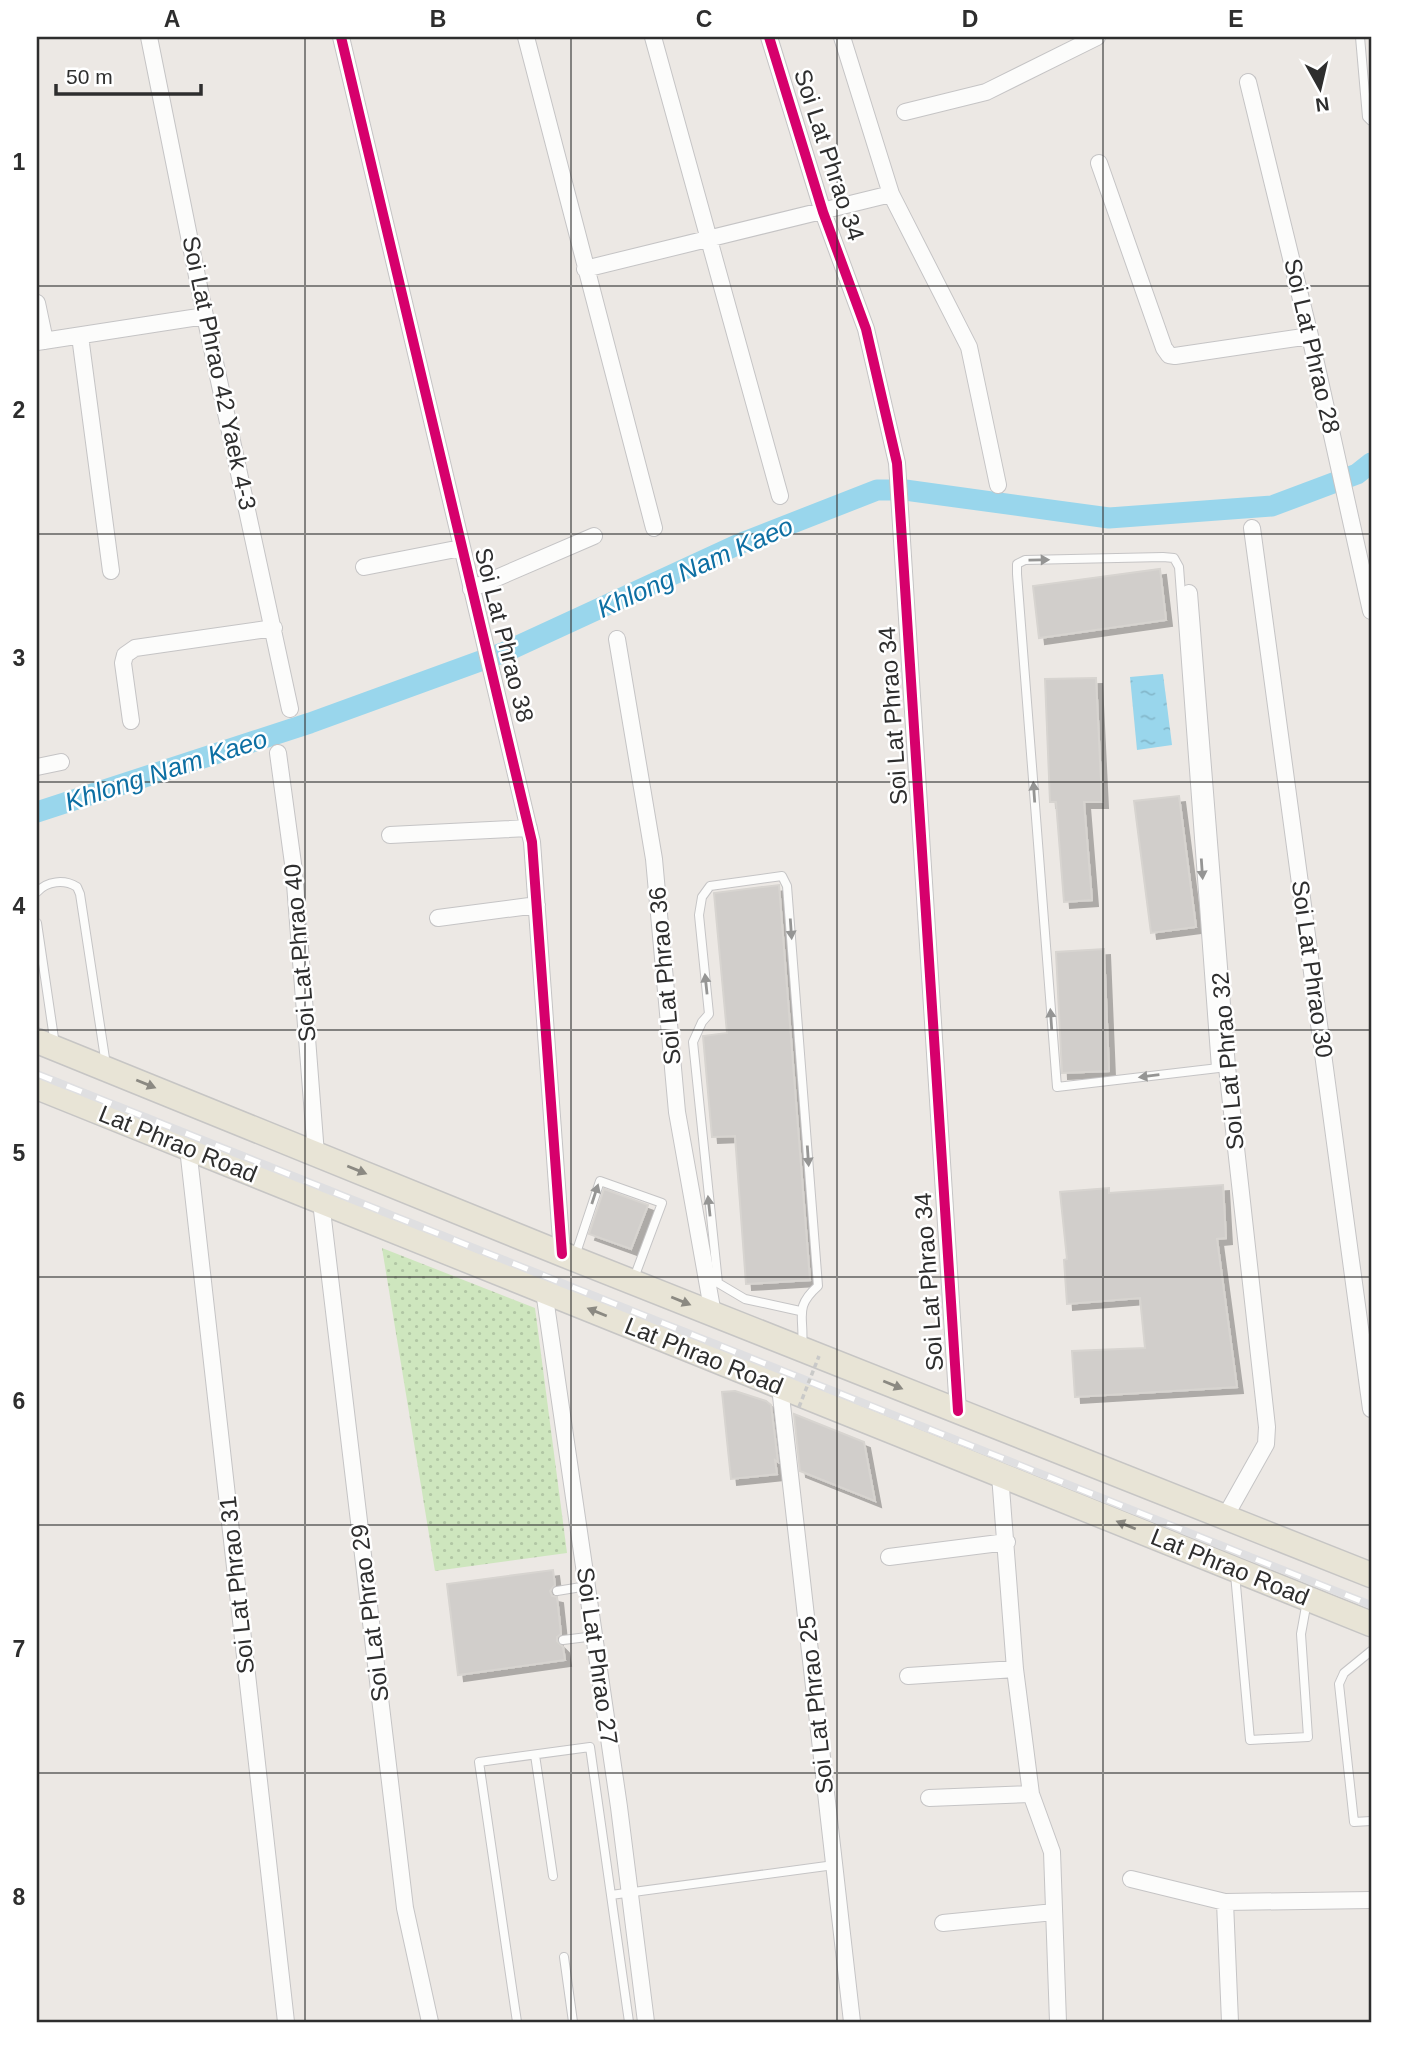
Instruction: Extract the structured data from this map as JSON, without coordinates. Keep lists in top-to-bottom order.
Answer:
{
  "streets": {
    "main road": ["Lat Phrao Road"],
    "street": [
      "Soi Lat Phrao 34",
      "Soi Lat Phrao 28",
      "Soi Lat Phrao 42 Yaek 4-3",
      "Soi Lat Phrao 38",
      "Soi Lat Phrao 40",
      "Soi Lat Phrao 30",
      "Soi Lat Phrao 36",
      "Soi Lat Phrao 32",
      "Soi Lat Phrao 31",
      "Soi Lat Phrao 29",
      "Soi Lat Phrao 27",
      "Soi Lat Phrao 25"
    ]
  },
  "crossings": [
    ["Soi Lat Phrao 34", "Lat Phrao Road"],
    ["Soi Lat Phrao 38", "Lat Phrao Road"],
    ["Soi Lat Phrao 40", "Lat Phrao Road"],
    ["Soi Lat Phrao 36", "Lat Phrao Road"],
    ["Soi Lat Phrao 32", "Lat Phrao Road"],
    ["Lat Phrao Road", "Soi Lat Phrao 31"],
    ["Lat Phrao Road", "Soi Lat Phrao 29"],
    ["Lat Phrao Road", "Soi Lat Phrao 27"],
    ["Lat Phrao Road", "Soi Lat Phrao 25"]
  ],
  "water": ["Khlong Nam Kaeo"],
  "scale_bar": "50 m",
  "north": "bottom",
  "grid": {
    "columns": [
      "A",
      "B",
      "C",
      "D",
      "E"
    ],
    "rows": [
      "1",
      "2",
      "3",
      "4",
      "5",
      "6",
      "7",
      "8"
    ]
  }
}
